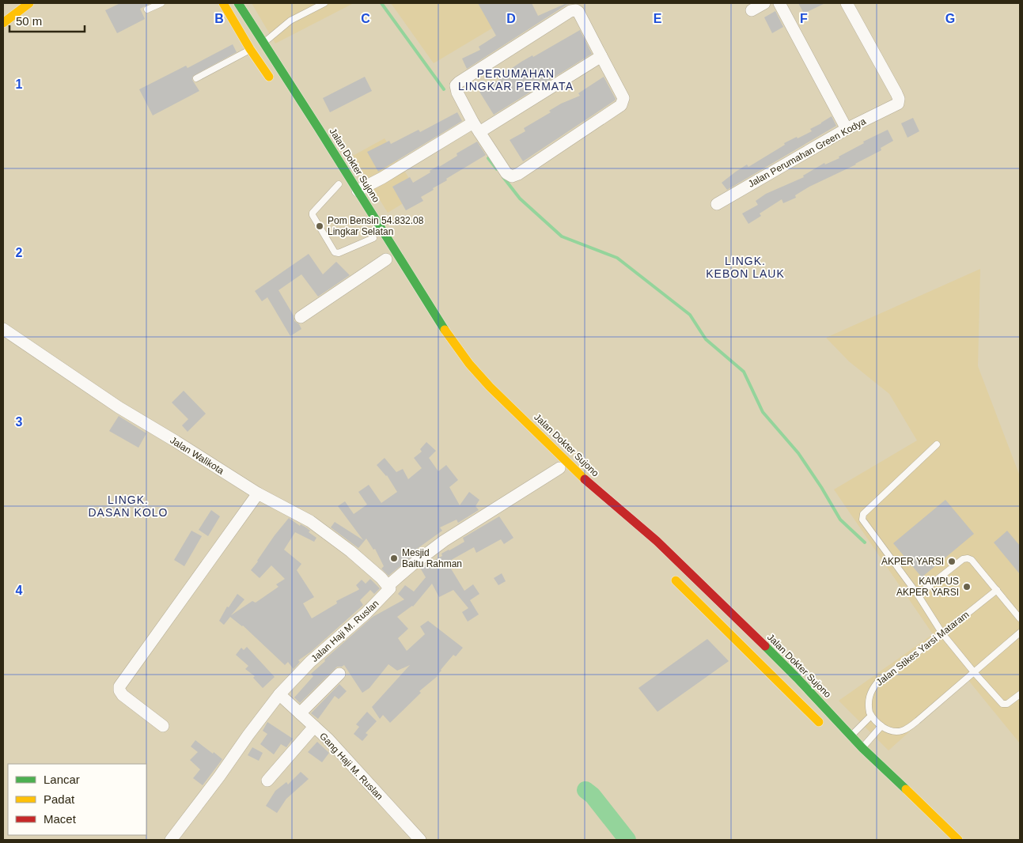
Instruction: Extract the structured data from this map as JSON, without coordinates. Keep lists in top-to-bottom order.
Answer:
{
  "streets": {
    "highway": ["Jalan Dokter Sujono"],
    "street": [
      "Jalan Perumahan Green Kodya",
      "Jalan Walikota",
      "Jalan Haji M. Ruslan",
      "Gang Haji M. Ruslan"
    ],
    "lane": ["Jalan Stikes Yarsi Mataram"]
  },
  "crossings": [
    ["Jalan Walikota", "Jalan Haji M. Ruslan"],
    ["Jalan Haji M. Ruslan", "Gang Haji M. Ruslan"]
  ],
  "districts": ["PERUMAHAN LINGKAR PERMATA", "LINGK. KEBON LAUK", "LINGK. DASAN KOLO"],
  "places": [
    "Pom Bensin 54.832.08 Lingkar Selatan",
    "Mesjid Baitu Rahman",
    "AKPER YARSI",
    "KAMPUS AKPER YARSI"
  ],
  "legend": ["Lancar", "Padat", "Macet"],
  "scale_bar": "50 m",
  "grid": {
    "columns": [
      "B",
      "C",
      "D",
      "E",
      "F",
      "G"
    ],
    "rows": [
      "1",
      "2",
      "3",
      "4"
    ]
  }
}
